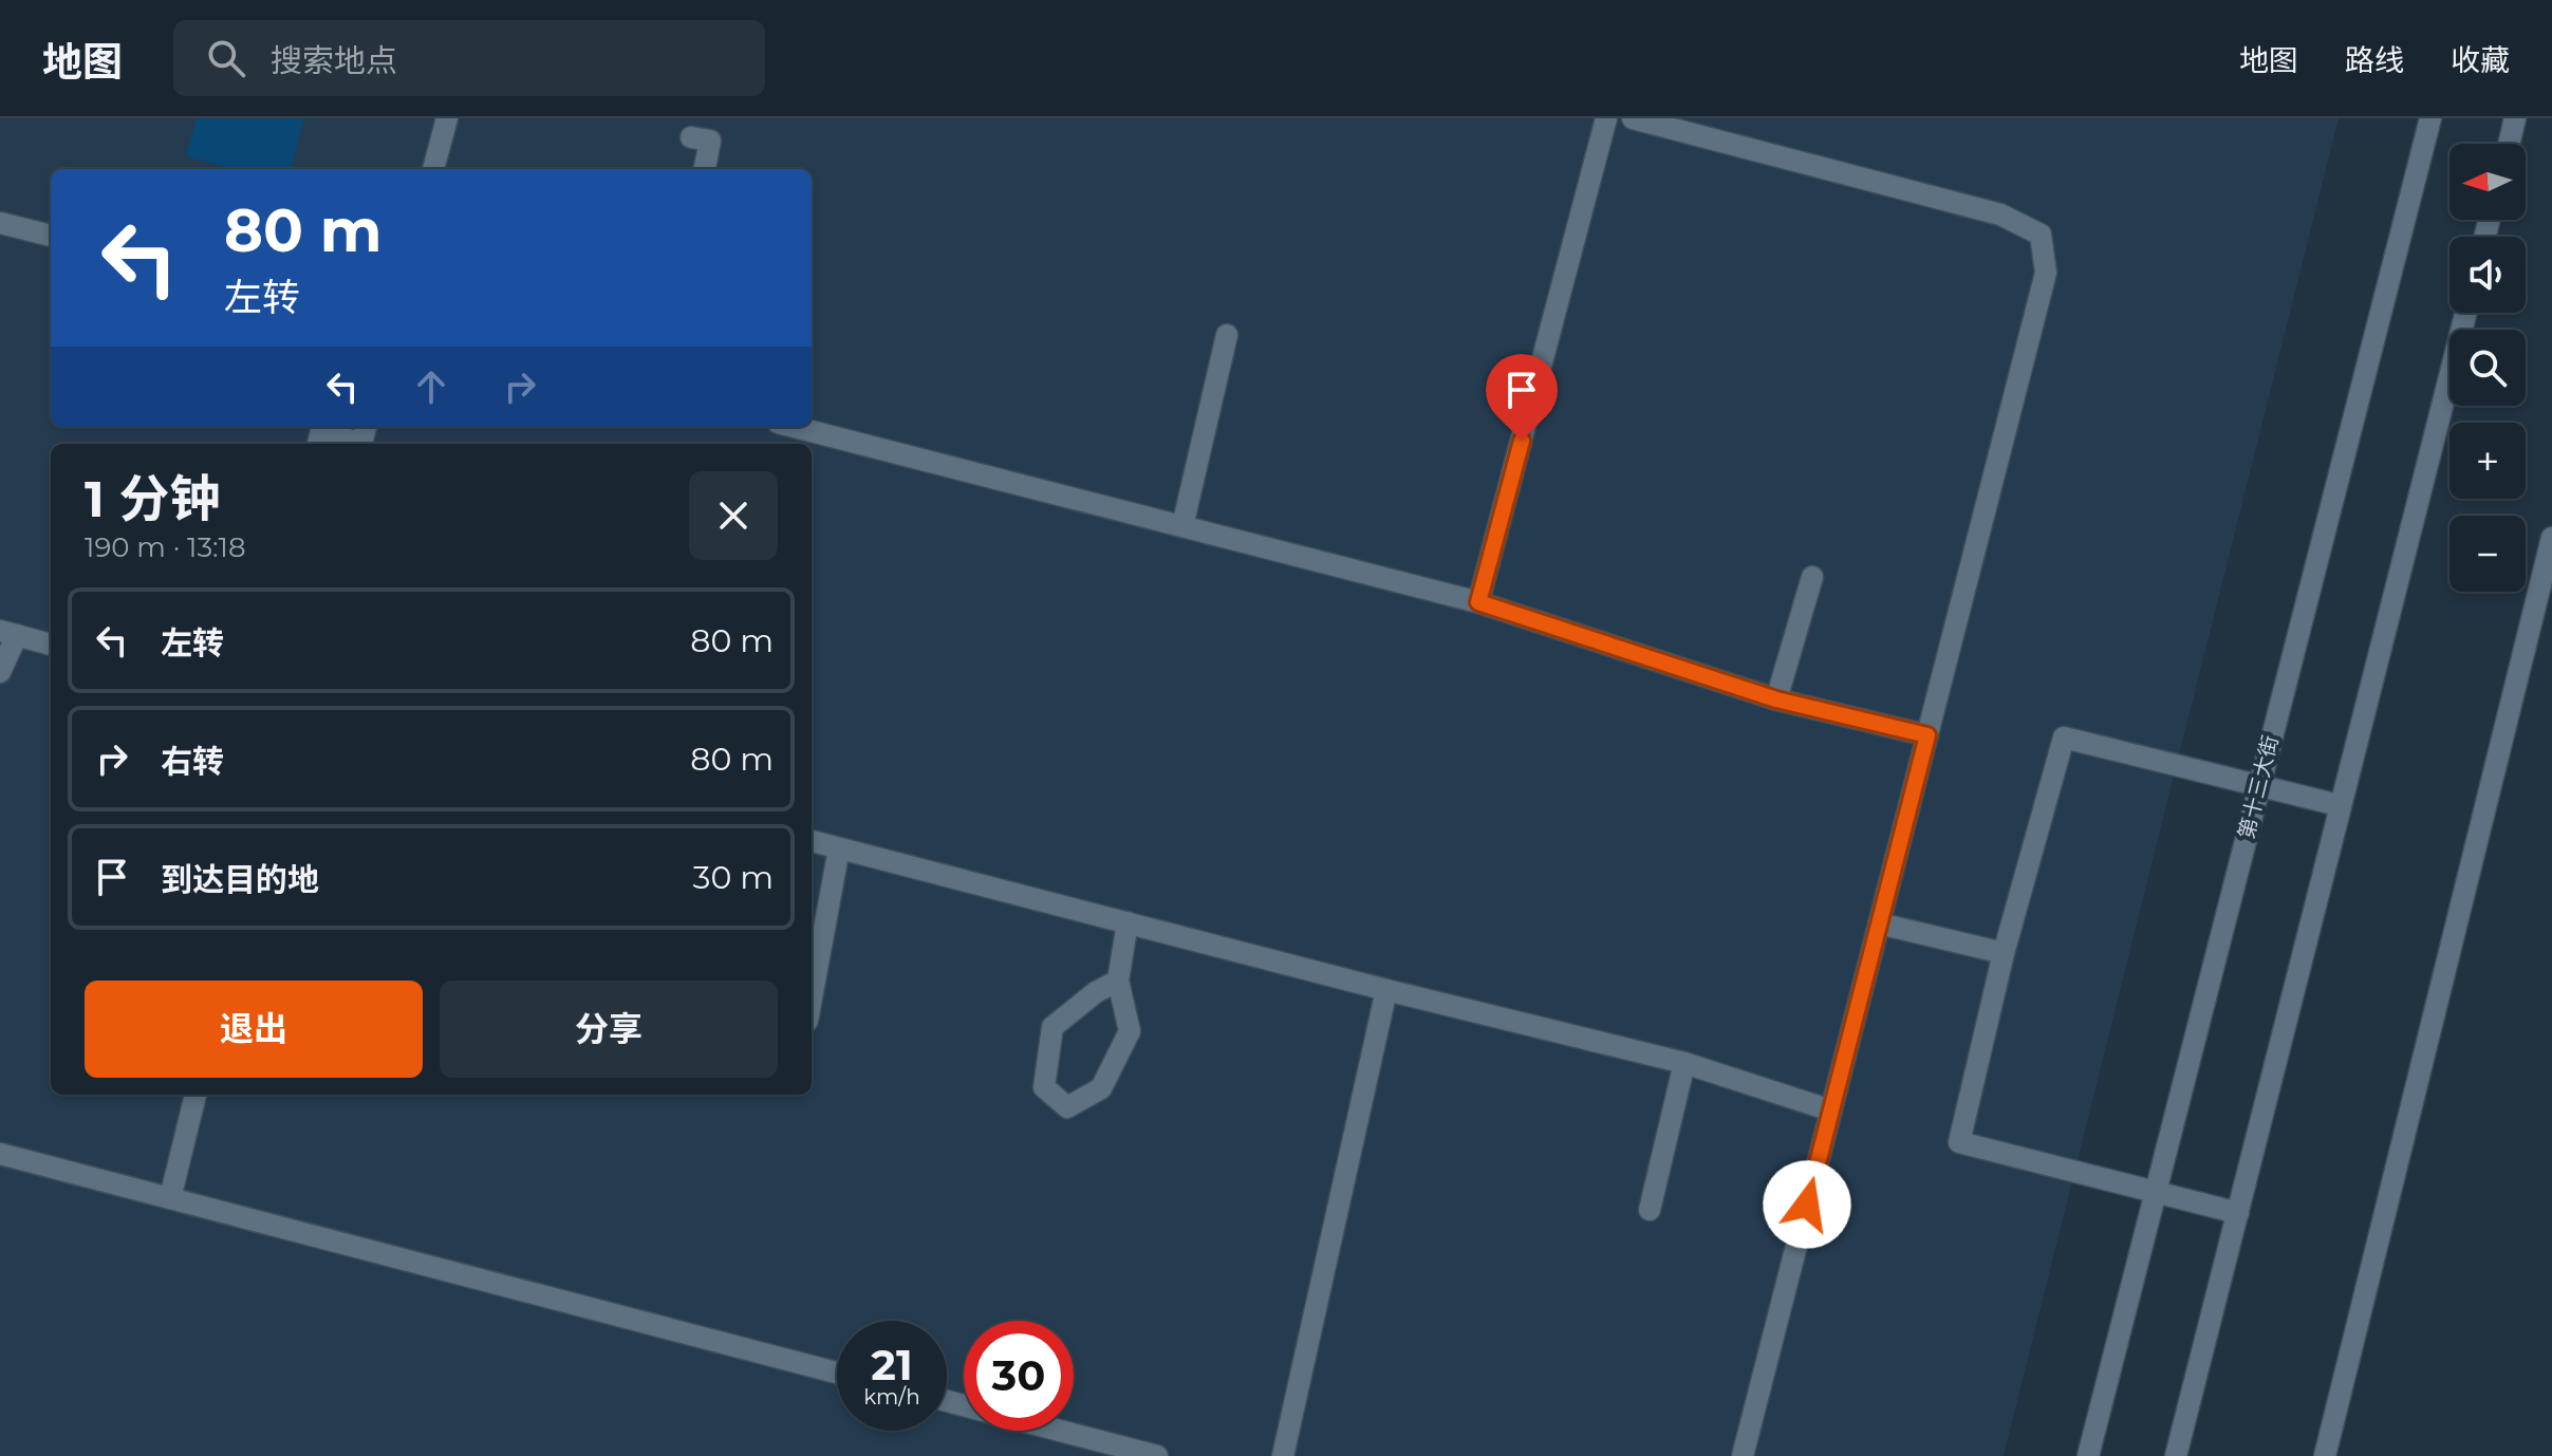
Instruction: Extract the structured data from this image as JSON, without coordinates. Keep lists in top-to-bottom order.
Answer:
{
  "streets": {
    "street": ["第十三大街"]
  },
  "north": "left",
  "page": {
    "header": "地图",
    "search": "搜索地点",
    "nav": ["地图", "路线", "收藏"],
    "map_buttons": ["+", "−"],
    "turn": ["80 m", "左转"],
    "heading": ["1 分钟", "190 m · 13:18"],
    "list": [
      {
        "name": "左转",
        "value": "80 m"
      },
      {
        "name": "右转",
        "value": "80 m"
      },
      {
        "name": "到达目的地",
        "value": "30 m"
      }
    ],
    "buttons": ["退出", "分享"],
    "speed": "21 km/h",
    "limit": "30"
  }
}
